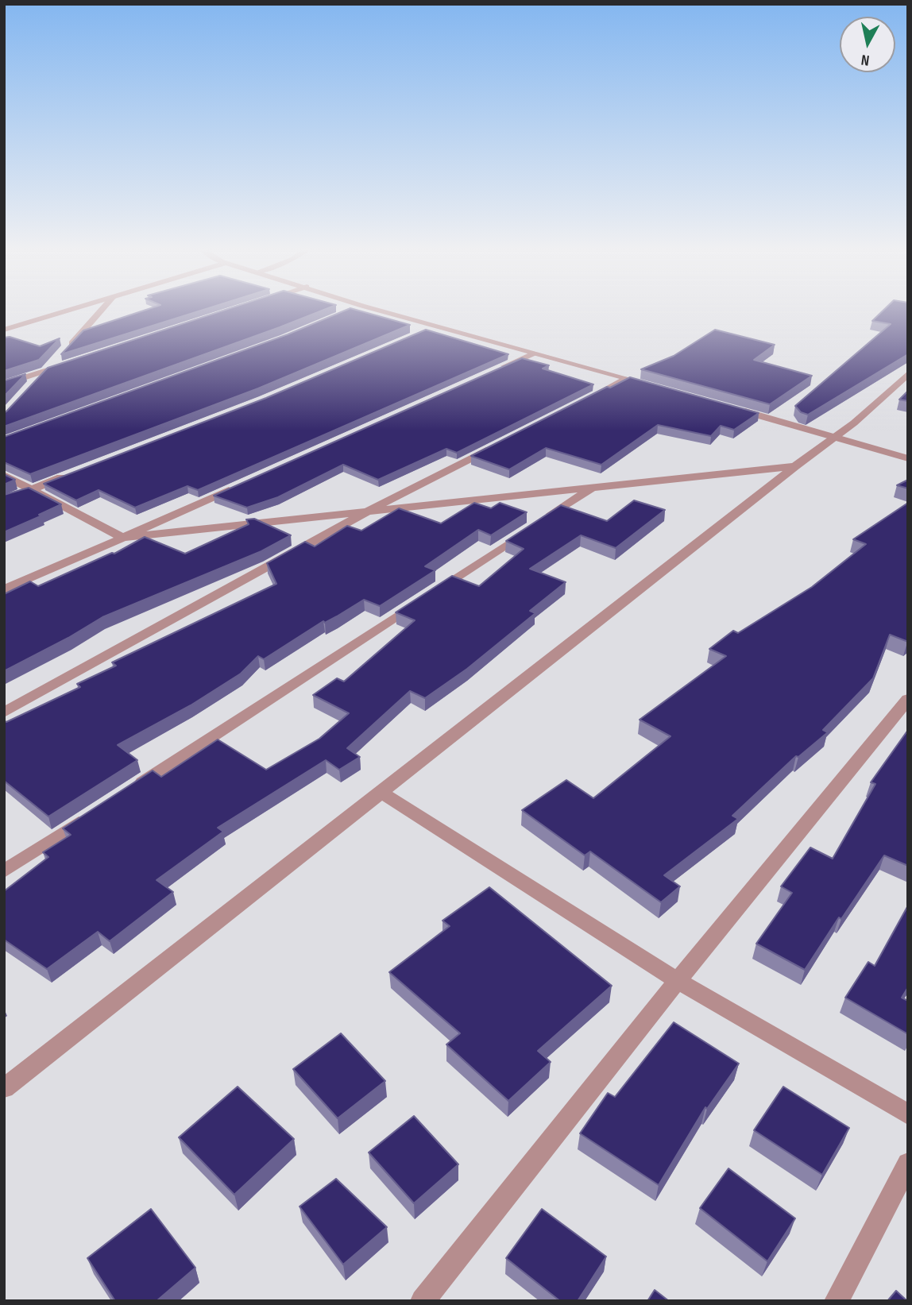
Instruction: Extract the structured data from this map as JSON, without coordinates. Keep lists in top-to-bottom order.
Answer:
{
  "north": "bottom"
}
